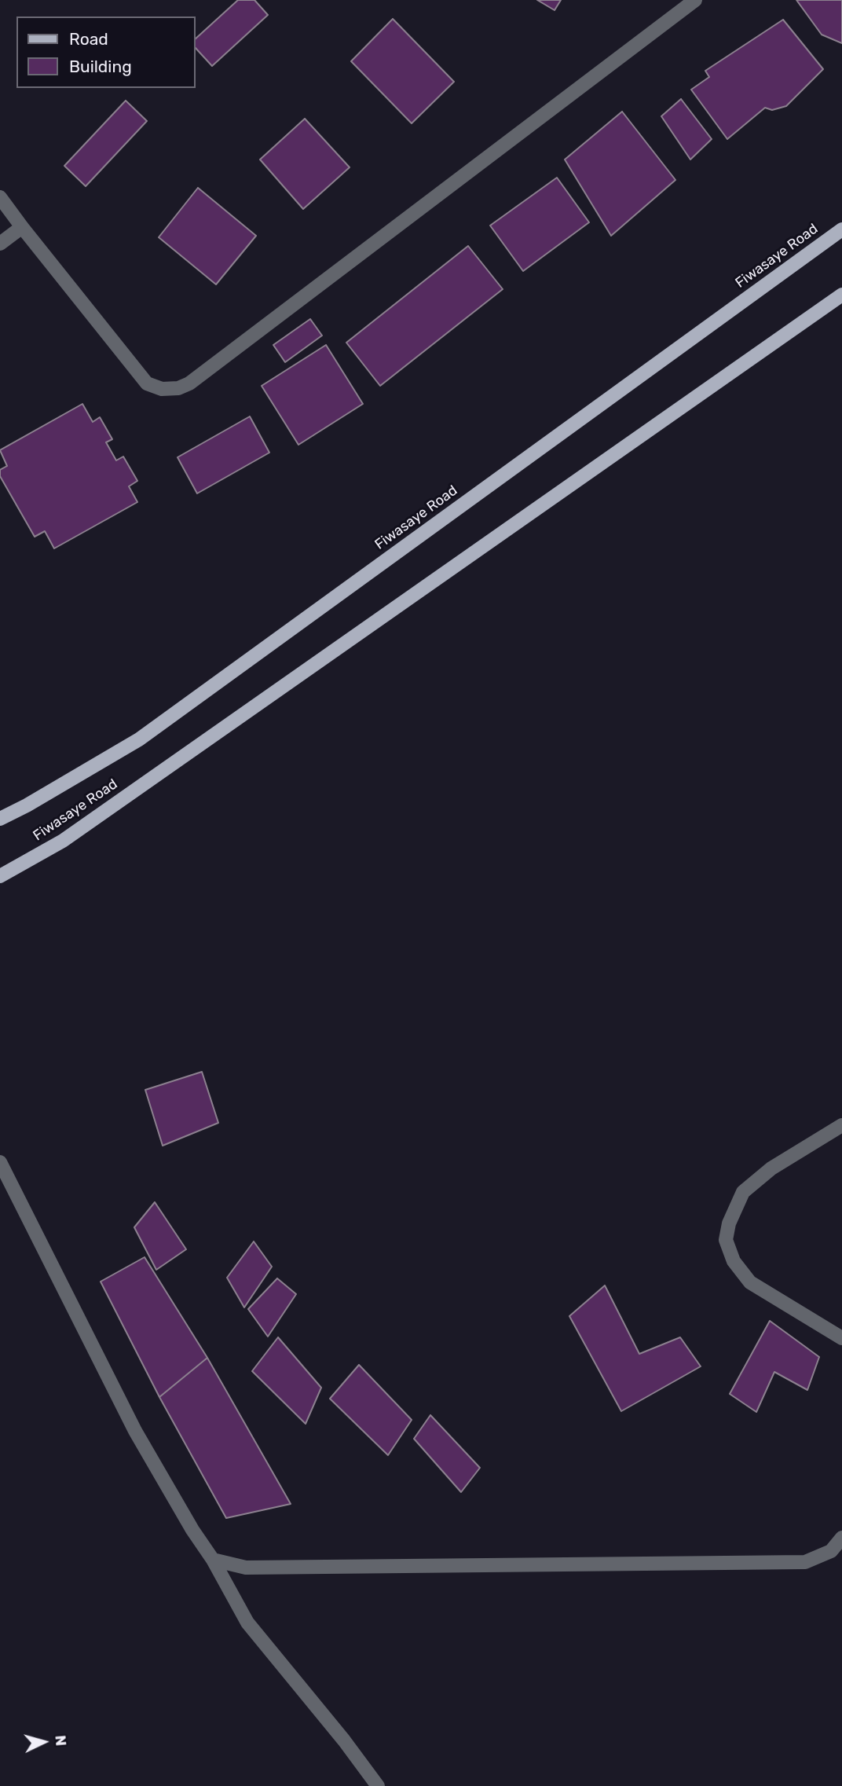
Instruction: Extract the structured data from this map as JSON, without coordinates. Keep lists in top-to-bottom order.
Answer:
{
  "streets": {
    "main road": ["Fiwasaye Road"]
  },
  "legend": ["Road", "Building"],
  "north": "right"
}
